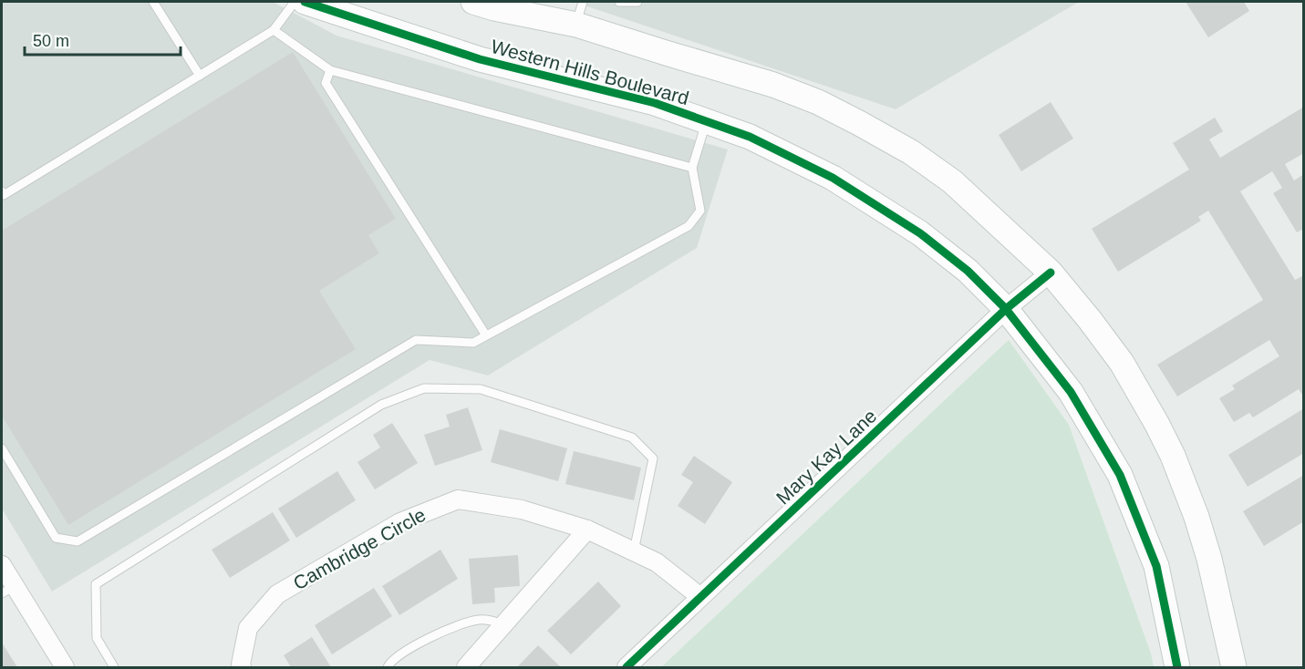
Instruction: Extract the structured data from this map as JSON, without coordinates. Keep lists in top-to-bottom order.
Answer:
{
  "streets": {
    "street": ["Western Hills Boulevard", "Mary Kay Lane", "Cambridge Circle"]
  },
  "crossings": [
    ["Western Hills Boulevard", "Mary Kay Lane"],
    ["Mary Kay Lane", "Cambridge Circle"]
  ],
  "scale_bar": "50 m"
}
